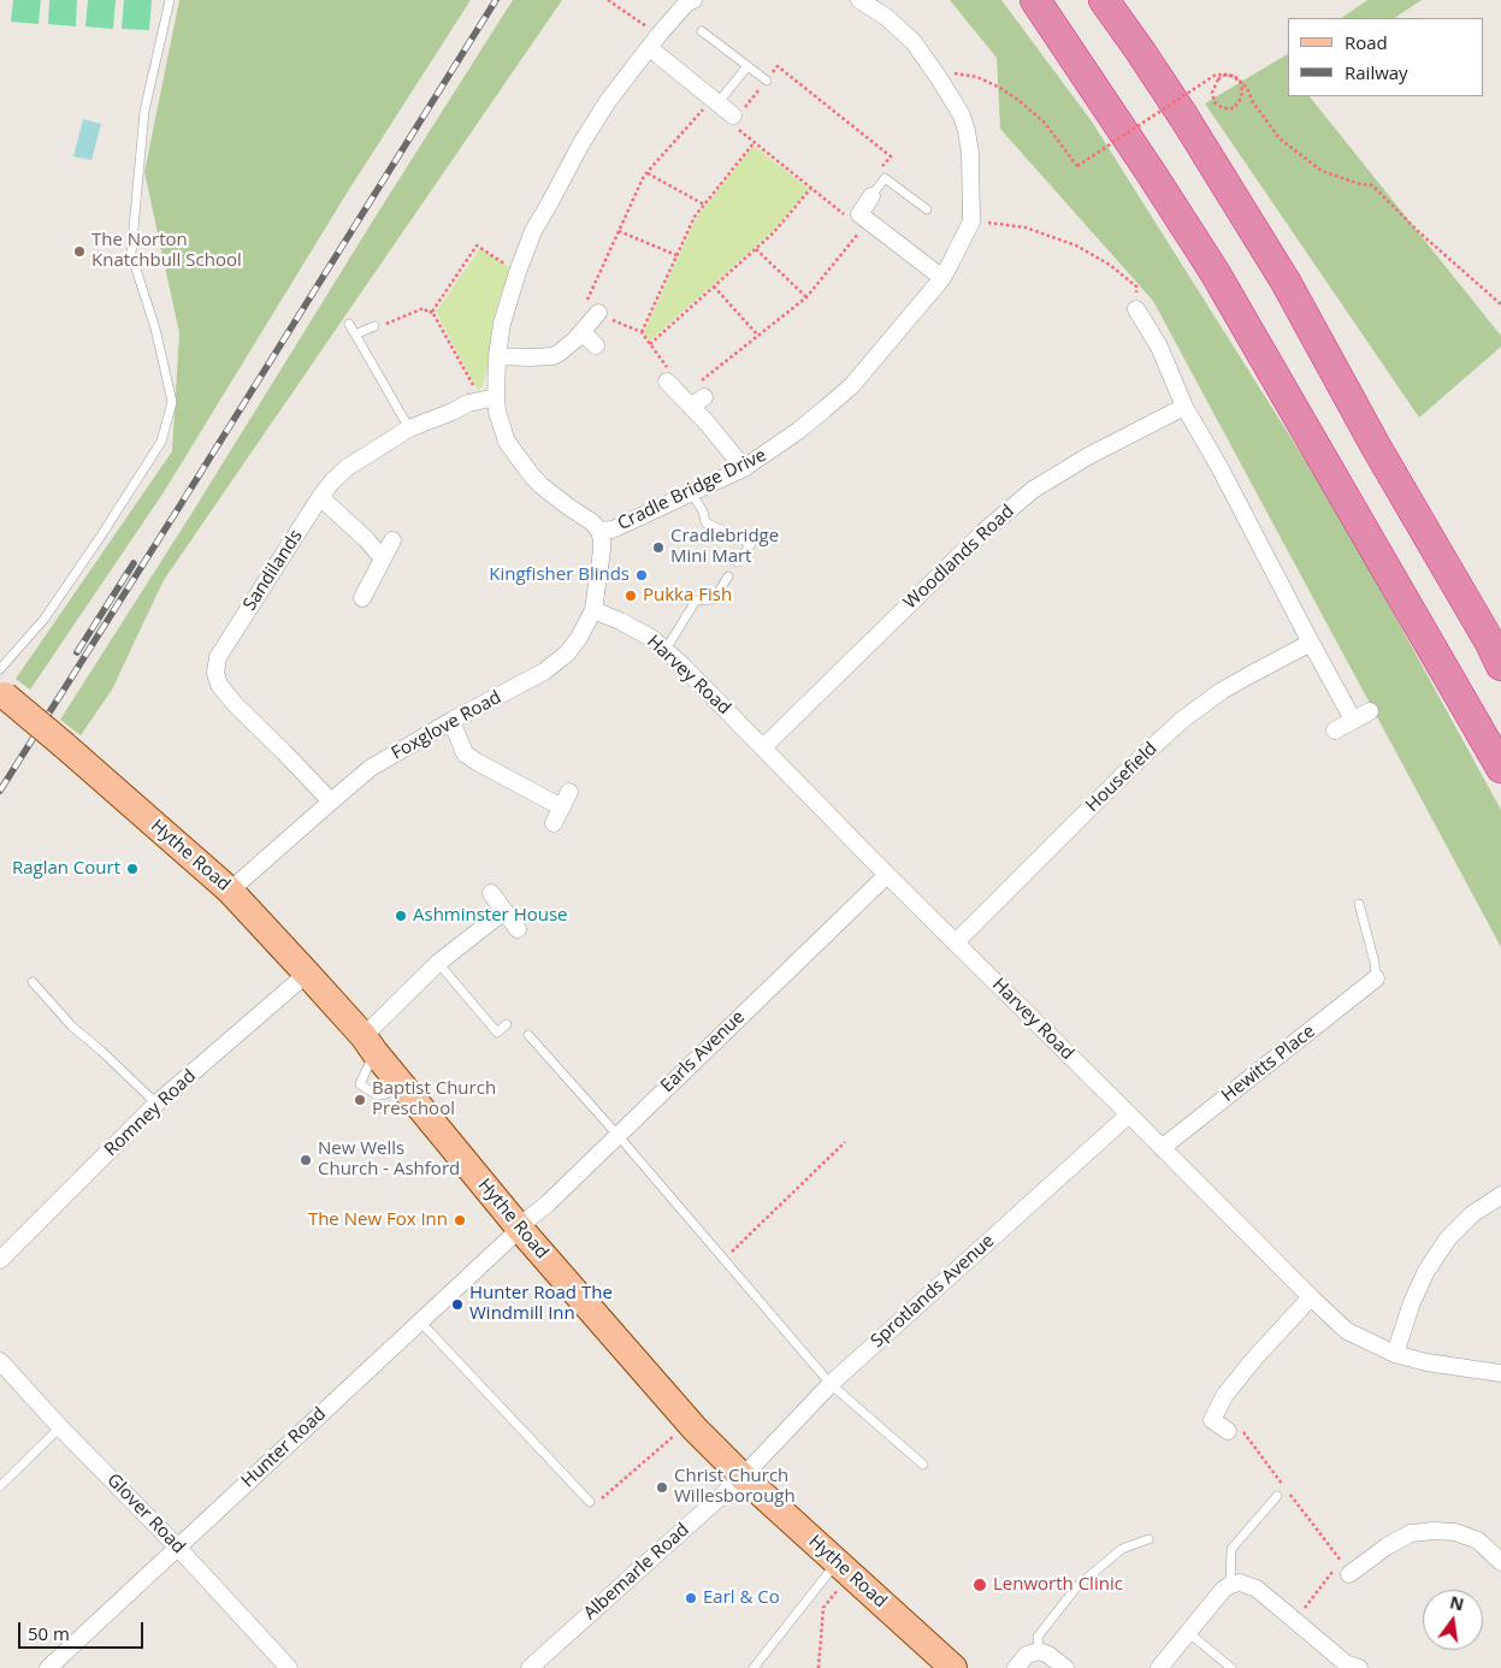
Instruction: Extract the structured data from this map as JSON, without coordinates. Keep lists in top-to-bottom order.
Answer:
{
  "streets": {
    "main road": ["Hythe Road"],
    "street": [
      "Cradle Bridge Drive",
      "Woodlands Road",
      "Sandilands",
      "Harvey Road",
      "Foxglove Road",
      "Housefield",
      "Earls Avenue",
      "Hewitts Place",
      "Romney Road",
      "Sprotlands Avenue",
      "Hunter Road",
      "Glover Road",
      "Albemarle Road"
    ]
  },
  "crossings": [
    ["Cradle Bridge Drive", "Sandilands"],
    ["Cradle Bridge Drive", "Foxglove Road"],
    ["Woodlands Road", "Harvey Road"],
    ["Sandilands", "Foxglove Road"],
    ["Harvey Road", "Foxglove Road"],
    ["Harvey Road", "Housefield"],
    ["Harvey Road", "Earls Avenue"],
    ["Harvey Road", "Hewitts Place"],
    ["Harvey Road", "Sprotlands Avenue"],
    ["Foxglove Road", "Hythe Road"],
    ["Hythe Road", "Earls Avenue"],
    ["Hythe Road", "Romney Road"],
    ["Hythe Road", "Sprotlands Avenue"],
    ["Hythe Road", "Hunter Road"],
    ["Hythe Road", "Albemarle Road"],
    ["Earls Avenue", "Hunter Road"],
    ["Sprotlands Avenue", "Albemarle Road"],
    ["Hunter Road", "Glover Road"]
  ],
  "places": [
    "The Norton Knatchbull School",
    "Cradlebridge Mini Mart",
    "Kingfisher Blinds",
    "Pukka Fish",
    "Raglan Court",
    "Ashminster House",
    "Baptist Church Preschool",
    "New Wells Church - Ashford",
    "The New Fox Inn",
    "Hunter Road The Windmill Inn",
    "Christ Church Willesborough",
    "Lenworth Clinic",
    "Earl & Co"
  ],
  "legend": ["Road", "Railway"],
  "scale_bar": "50 m",
  "north": "top"
}
